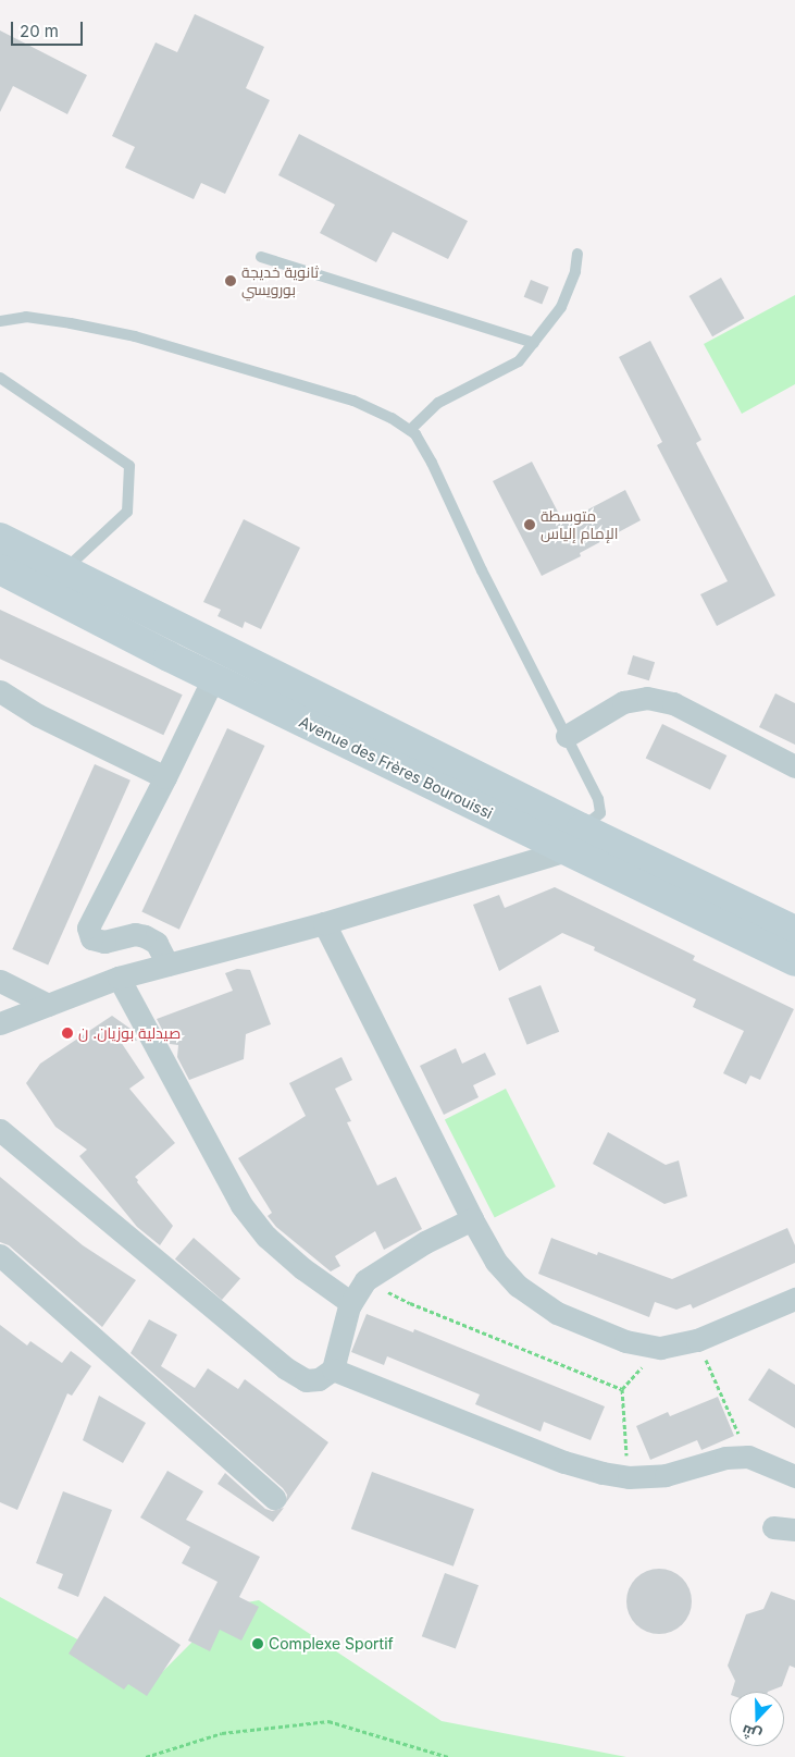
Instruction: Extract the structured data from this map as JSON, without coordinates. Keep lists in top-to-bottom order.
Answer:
{
  "streets": {
    "main road": ["Avenue des Frères Bourouissi"]
  },
  "places": [
    "ثانوية خديجة بورويسي",
    "متوسطة الإمام إلياس",
    "صيدلية بوزيان. ن",
    "Complexe Sportif"
  ],
  "scale_bar": "20 m",
  "north": "bottom"
}
